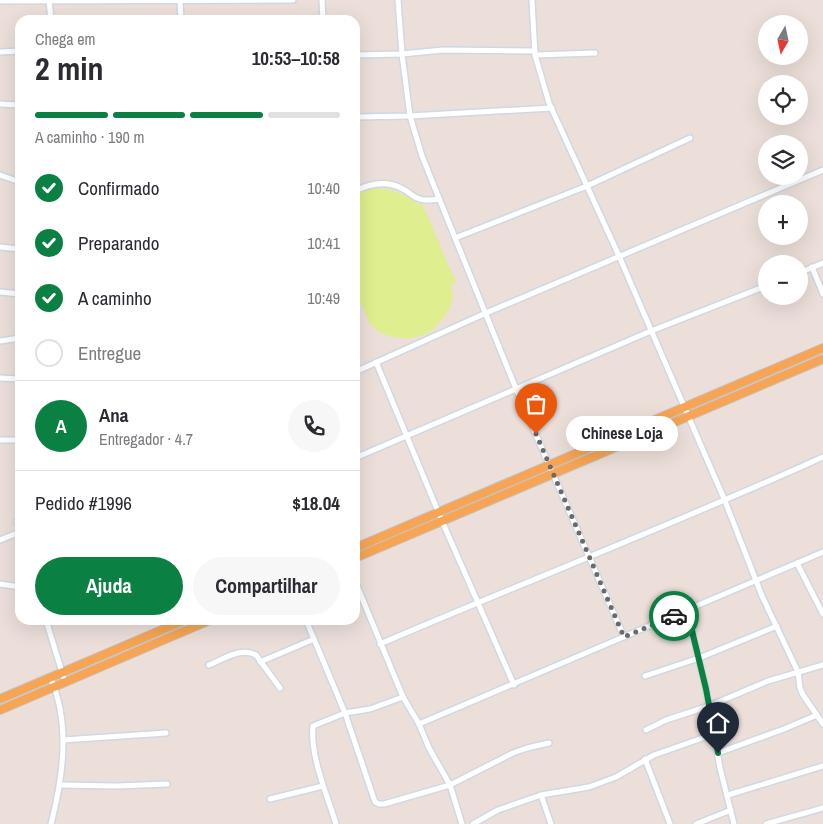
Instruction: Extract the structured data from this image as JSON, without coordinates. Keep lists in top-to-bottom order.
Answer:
{
  "places": ["Chinese Loja"],
  "north": "bottom",
  "page": {
    "map_buttons": ["+", "−"],
    "heading": ["2 min", "Chega em", "10:53–10:58"],
    "panel": [
      "Ana",
      "Entregador · 4.7",
      "Pedido #1996",
      "$18.04"
    ],
    "bar": "A caminho · 190 m",
    "list": [
      ["Confirmado", "10:40"],
      ["Preparando", "10:41"],
      ["A caminho", "10:49"],
      "Entregue"
    ],
    "round": "A",
    "bubble": "Chinese Loja",
    "buttons": ["Ajuda", "Compartilhar"]
  }
}
